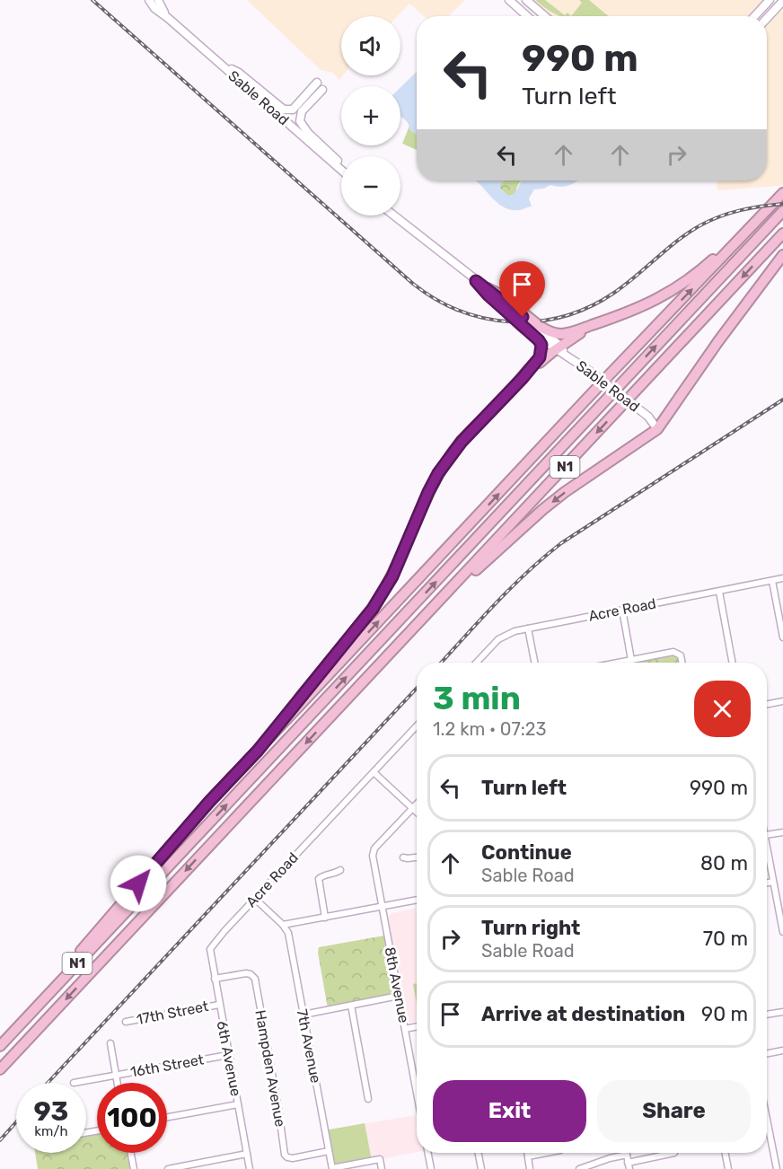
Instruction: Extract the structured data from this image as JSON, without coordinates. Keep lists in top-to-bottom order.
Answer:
{
  "streets": {
    "highway": ["N1"],
    "main road": ["Sable Road"],
    "street": [
      "Acre Road",
      "8th Avenue",
      "17th Street",
      "7th Avenue",
      "6th Avenue",
      "16th Street",
      "Hampden Avenue"
    ]
  },
  "crossings": [
    ["Acre Road", "6th Avenue"],
    ["17th Street", "6th Avenue"],
    ["7th Avenue", "Hampden Avenue"],
    ["6th Avenue", "16th Street"],
    ["6th Avenue", "Hampden Avenue"]
  ],
  "page": {
    "map_buttons": ["+", "−"],
    "turn": ["990 m", "Turn left"],
    "heading": ["3 min", "1.2 km · 07:23"],
    "list": [
      {
        "name": "Turn left",
        "value": "990 m"
      },
      {
        "name": "Continue",
        "note": "Sable Road",
        "value": "80 m"
      },
      {
        "name": "Turn right",
        "note": "Sable Road",
        "value": "70 m"
      },
      {
        "name": "Arrive at destination",
        "value": "90 m"
      }
    ],
    "buttons": ["Exit", "Share"],
    "speed": "93 km/h",
    "limit": "100"
  }
}
